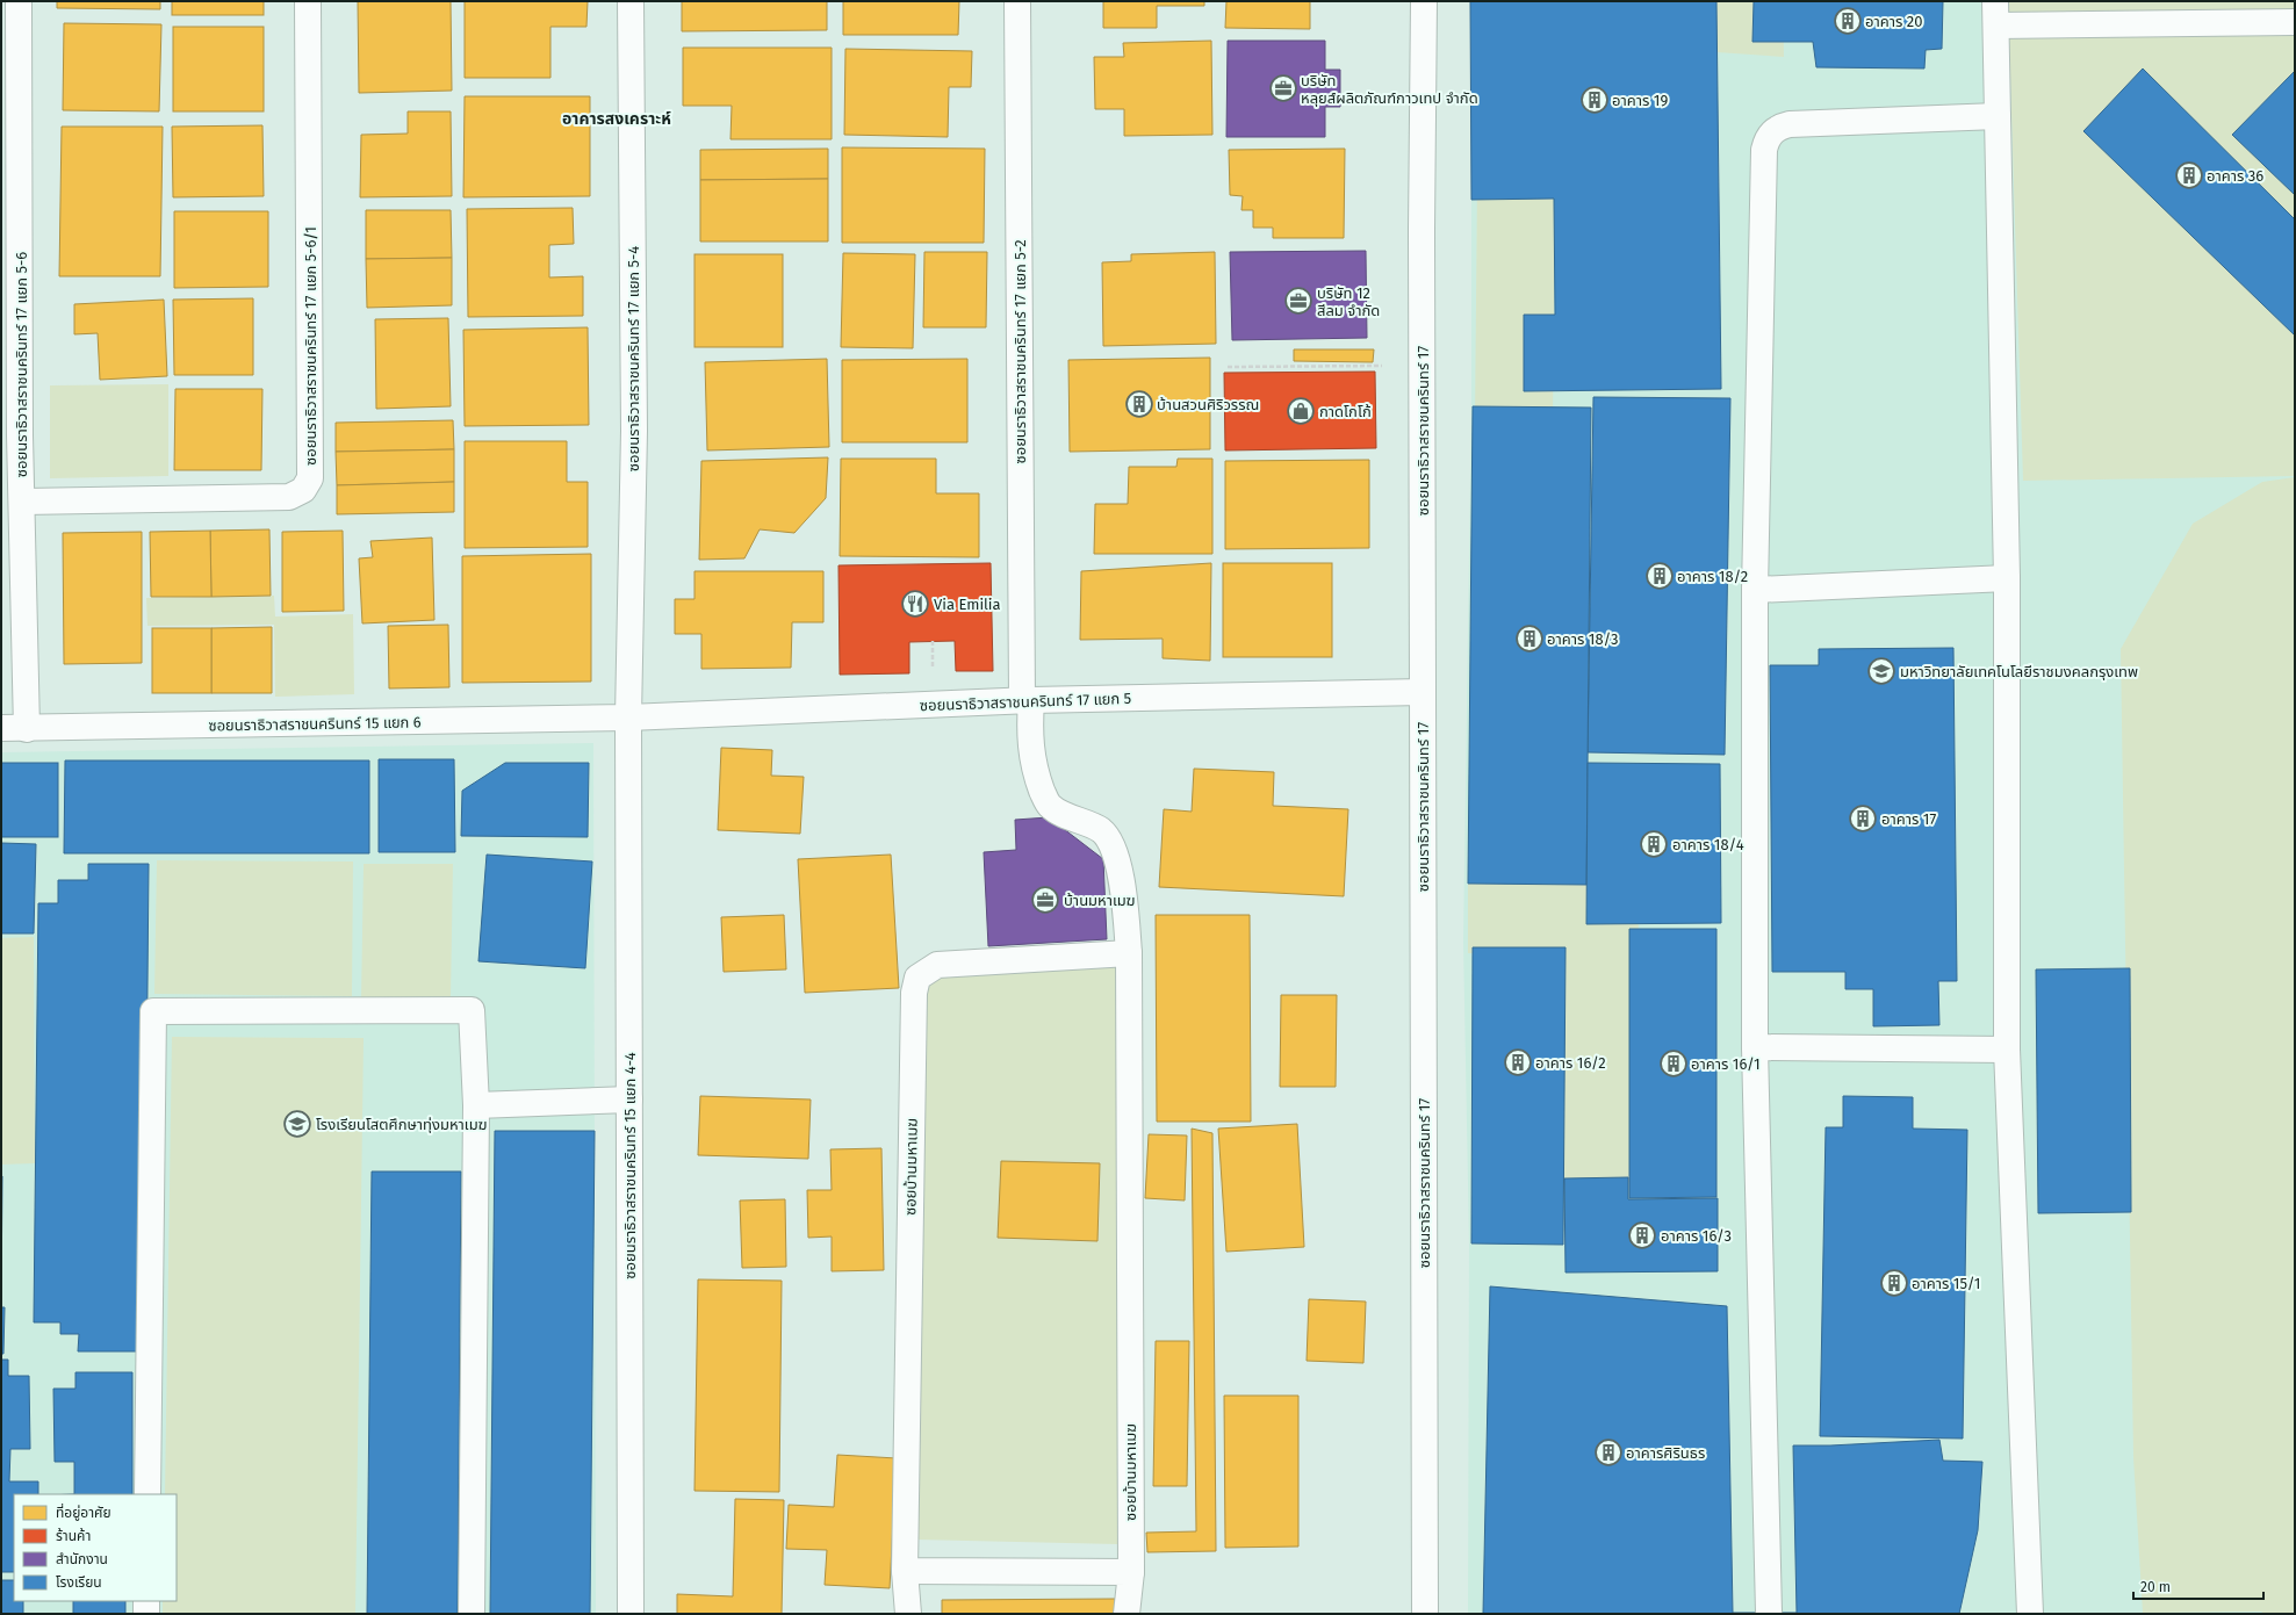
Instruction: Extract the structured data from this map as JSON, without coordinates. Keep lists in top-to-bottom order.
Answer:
{
  "streets": {
    "street": [
      "ซอยนราธิวาสราชนครินทร์ 17 แยก 5-6/1",
      "ซอยนราธิวาสราชนครินทร์ 17 แยก 5-2",
      "ซอยนราธิวาสราชนครินทร์ 17 แยก 5-4",
      "ซอยนราธิวาสราชนครินทร์ 17 แยก 5-6",
      "ซอยนราธิวาสราชนครินทร์ 17",
      "ซอยนราธิวาสราชนครินทร์ 17 แยก 5",
      "ซอยนราธิวาสราชนครินทร์ 15 แยก 6",
      "ซอยนราธิวาสราชนครินทร์ 15 แยก 4-4",
      "ซอยบ้านมหาเมฆ"
    ]
  },
  "crossings": [
    ["ซอยนราธิวาสราชนครินทร์ 17 แยก 5-6/1", "ซอยนราธิวาสราชนครินทร์ 17 แยก 5-6"],
    ["ซอยนราธิวาสราชนครินทร์ 17 แยก 5-2", "ซอยนราธิวาสราชนครินทร์ 17 แยก 5"],
    ["ซอยนราธิวาสราชนครินทร์ 17 แยก 5-2", "ซอยบ้านมหาเมฆ"],
    ["ซอยนราธิวาสราชนครินทร์ 17 แยก 5-4", "ซอยนราธิวาสราชนครินทร์ 17 แยก 5"],
    ["ซอยนราธิวาสราชนครินทร์ 17 แยก 5-4", "ซอยนราธิวาสราชนครินทร์ 15 แยก 6"],
    ["ซอยนราธิวาสราชนครินทร์ 17 แยก 5-4", "ซอยนราธิวาสราชนครินทร์ 15 แยก 4-4"],
    ["ซอยนราธิวาสราชนครินทร์ 17 แยก 5-6", "ซอยนราธิวาสราชนครินทร์ 15 แยก 6"],
    ["ซอยนราธิวาสราชนครินทร์ 17", "ซอยนราธิวาสราชนครินทร์ 17 แยก 5"],
    ["ซอยนราธิวาสราชนครินทร์ 17 แยก 5", "ซอยนราธิวาสราชนครินทร์ 15 แยก 6"],
    ["ซอยนราธิวาสราชนครินทร์ 17 แยก 5", "ซอยนราธิวาสราชนครินทร์ 15 แยก 4-4"],
    ["ซอยนราธิวาสราชนครินทร์ 17 แยก 5", "ซอยบ้านมหาเมฆ"],
    ["ซอยนราธิวาสราชนครินทร์ 15 แยก 6", "ซอยนราธิวาสราชนครินทร์ 15 แยก 4-4"]
  ],
  "districts": ["อาคารสงเคราะห์"],
  "places": {
    "building": [
      "อาคาร 20",
      "อาคาร 19",
      "อาคาร 36",
      "บ้านสวนศิริวรรณ",
      "อาคาร 18/2",
      "อาคาร 18/3",
      "อาคาร 17",
      "อาคาร 18/4",
      "อาคาร 16/2",
      "อาคาร 16/1",
      "อาคาร 16/3",
      "อาคาร 15/1",
      "อาคารศิรินธร"
    ],
    "office": ["บริษัท หลุยส์ผลิตภัณฑ์กาวเทป จำกัด", "บริษัท 12 สีลม จำกัด", "บ้านมหาเมฆ"],
    "shop": ["กาดโกโก้"],
    "restaurant": ["Via Emilia"],
    "school or university": ["มหาวิทยาลัยเทคโนโลยีราชมงคลกรุงเทพ", "โรงเรียนโสตศึกษาทุ่งมหาเมฆ"]
  },
  "legend": [
    "ที่อยู่อาศัย",
    "ร้านค้า",
    "สำนักงาน",
    "โรงเรียน"
  ],
  "scale_bar": "20 m"
}
